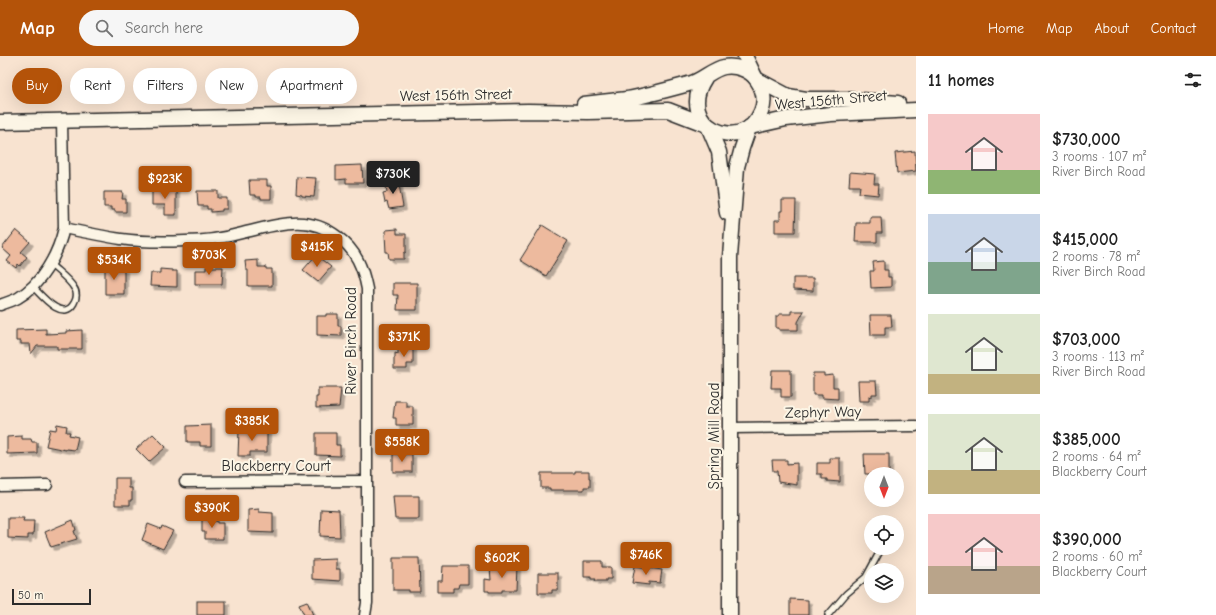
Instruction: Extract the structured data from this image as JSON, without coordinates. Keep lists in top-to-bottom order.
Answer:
{
  "streets": {
    "street": [
      "West 156th Street",
      "River Birch Road",
      "Zephyr Way",
      "Spring Mill Road",
      "Blackberry Court"
    ]
  },
  "crossings": [
    ["West 156th Street", "Spring Mill Road"],
    ["River Birch Road", "Blackberry Court"],
    ["Zephyr Way", "Spring Mill Road"]
  ],
  "scale_bar": "50 m",
  "north": "bottom",
  "page": {
    "header": "Map",
    "search": "Search here",
    "nav": [
      "Home",
      "Map",
      "About",
      "Contact"
    ],
    "heading": "11 homes",
    "chip": [
      "Buy",
      "Rent",
      "Filters",
      "New",
      "Apartment"
    ],
    "list": [
      {
        "name": "$730,000",
        "note": "3 rooms · 107 m² · River Birch Road"
      },
      {
        "name": "$415,000",
        "note": "2 rooms · 78 m² · River Birch Road"
      },
      {
        "name": "$703,000",
        "note": "3 rooms · 113 m² · River Birch Road"
      },
      {
        "name": "$385,000",
        "note": "2 rooms · 64 m² · Blackberry Court"
      },
      {
        "name": "$390,000",
        "note": "2 rooms · 60 m² · Blackberry Court"
      }
    ],
    "price": [
      "$730K",
      "$923K",
      "$415K",
      "$703K",
      "$534K",
      "$371K",
      "$385K",
      "$558K",
      "$390K",
      "$746K",
      "$602K"
    ],
    "scale": "50 m"
  }
}
